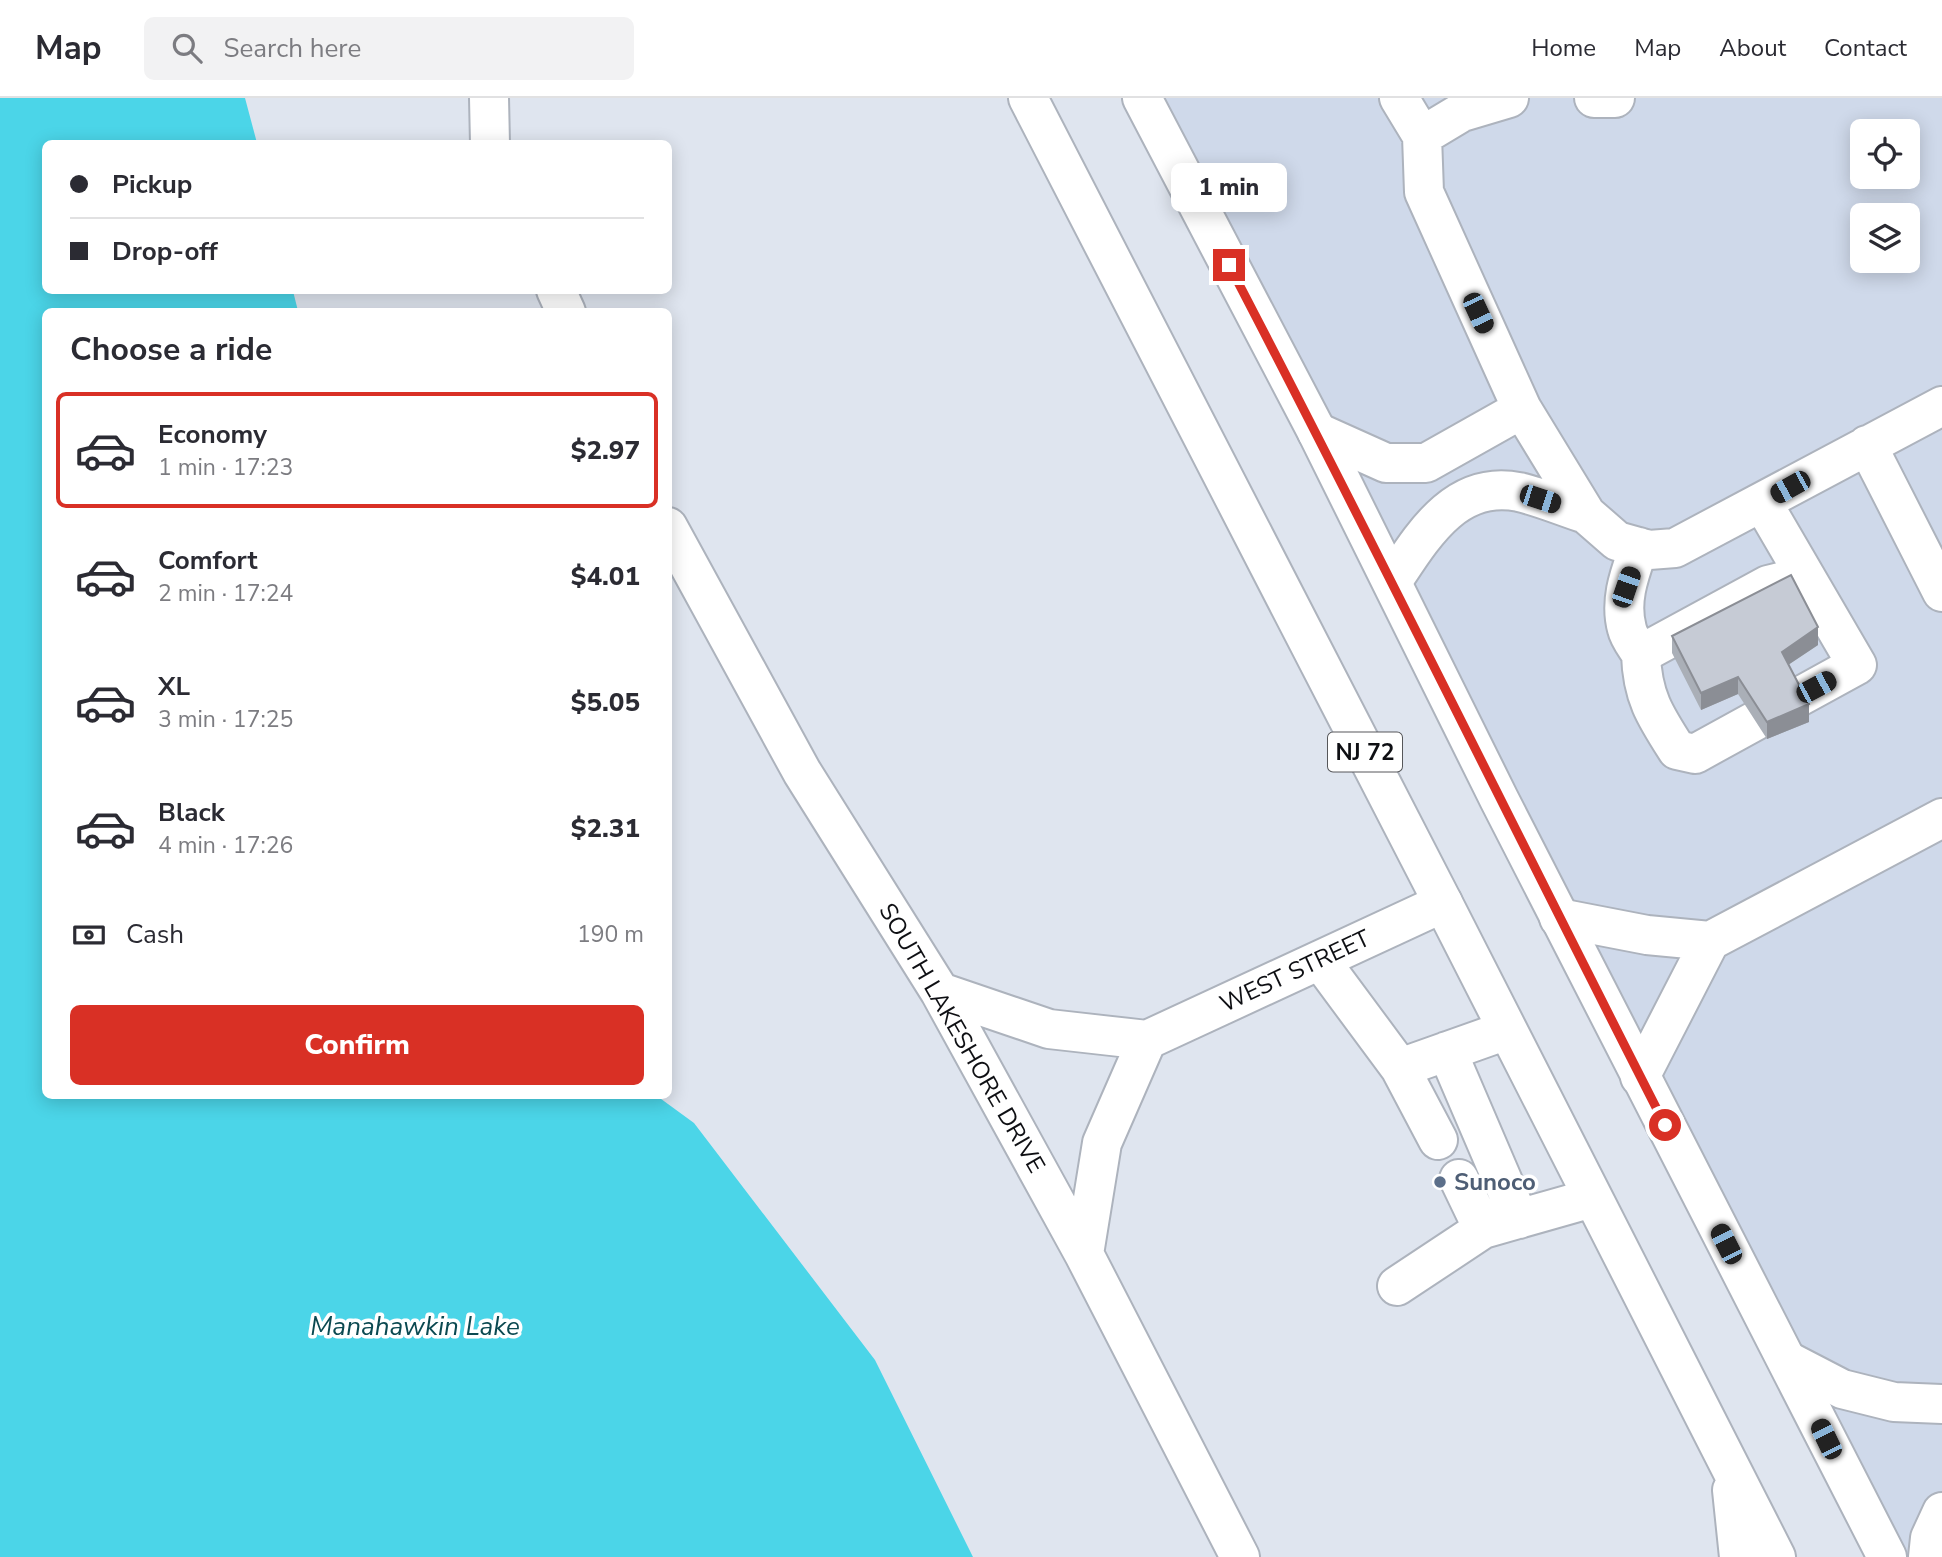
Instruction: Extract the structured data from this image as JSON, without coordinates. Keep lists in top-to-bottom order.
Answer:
{
  "streets": {
    "main road": ["NJ 72", "WEST STREET", "SOUTH LAKESHORE DRIVE"]
  },
  "crossings": [
    ["NJ 72", "WEST STREET"]
  ],
  "water": ["Manahawkin Lake"],
  "places": ["Sunoco"],
  "page": {
    "header": "Map",
    "search": "Search here",
    "nav": [
      "Home",
      "Map",
      "About",
      "Contact"
    ],
    "banner": ["Pickup", "Drop-off"],
    "bubble": "1 min",
    "heading": "Choose a ride",
    "list": [
      {
        "name": "Economy",
        "note": "1 min · 17:23",
        "value": "$2.97"
      },
      {
        "name": "Comfort",
        "note": "2 min · 17:24",
        "value": "$4.01"
      },
      {
        "name": "XL",
        "note": "3 min · 17:25",
        "value": "$5.05"
      },
      {
        "name": "Black",
        "note": "4 min · 17:26",
        "value": "$2.31"
      }
    ],
    "pay": ["Cash", "190 m"],
    "buttons": "Confirm"
  }
}
